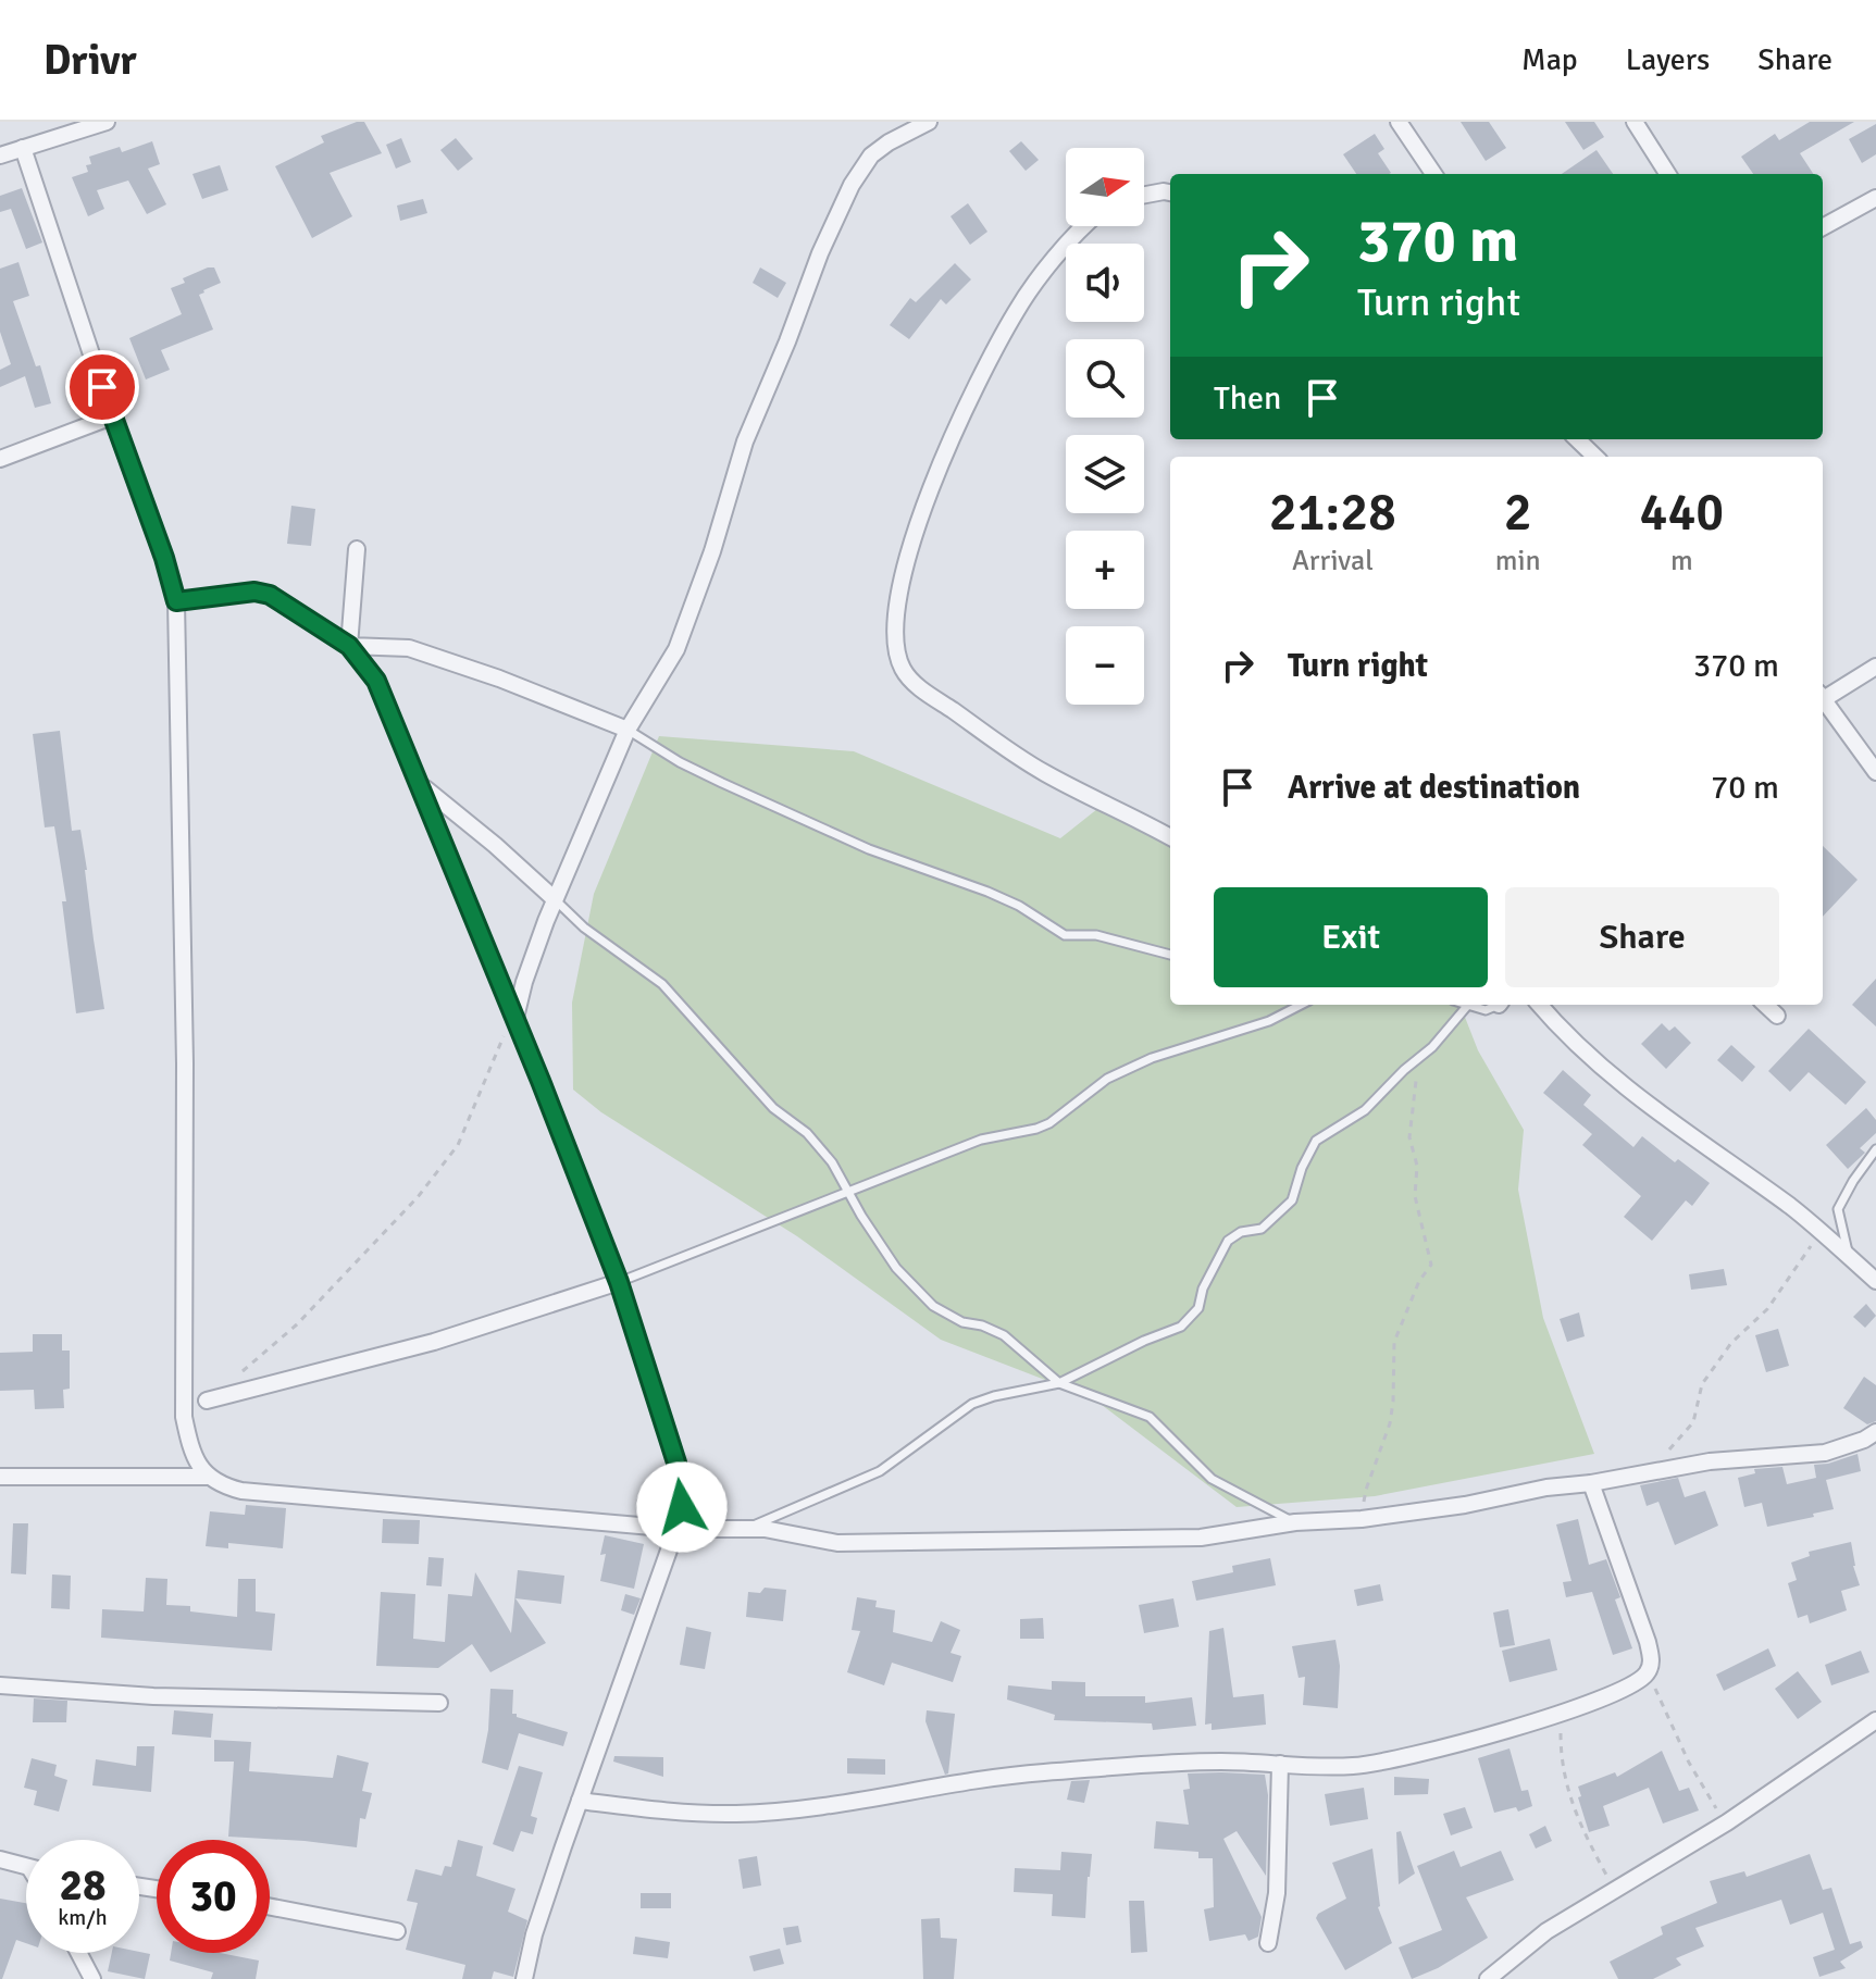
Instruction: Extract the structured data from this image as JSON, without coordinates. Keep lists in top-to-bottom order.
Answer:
{
  "north": "right",
  "page": {
    "header": "Drivr",
    "nav": ["Map", "Layers", "Share"],
    "map_buttons": ["+", "−"],
    "turn": ["370 m", "Turn right"],
    "then": "Then",
    "eta": [
      "21:28",
      "Arrival",
      "2",
      "min",
      "440",
      "m"
    ],
    "list": [
      {
        "name": "Turn right",
        "value": "370 m"
      },
      {
        "name": "Arrive at destination",
        "value": "70 m"
      }
    ],
    "buttons": ["Exit", "Share"],
    "speed": "28 km/h",
    "limit": "30"
  }
}
